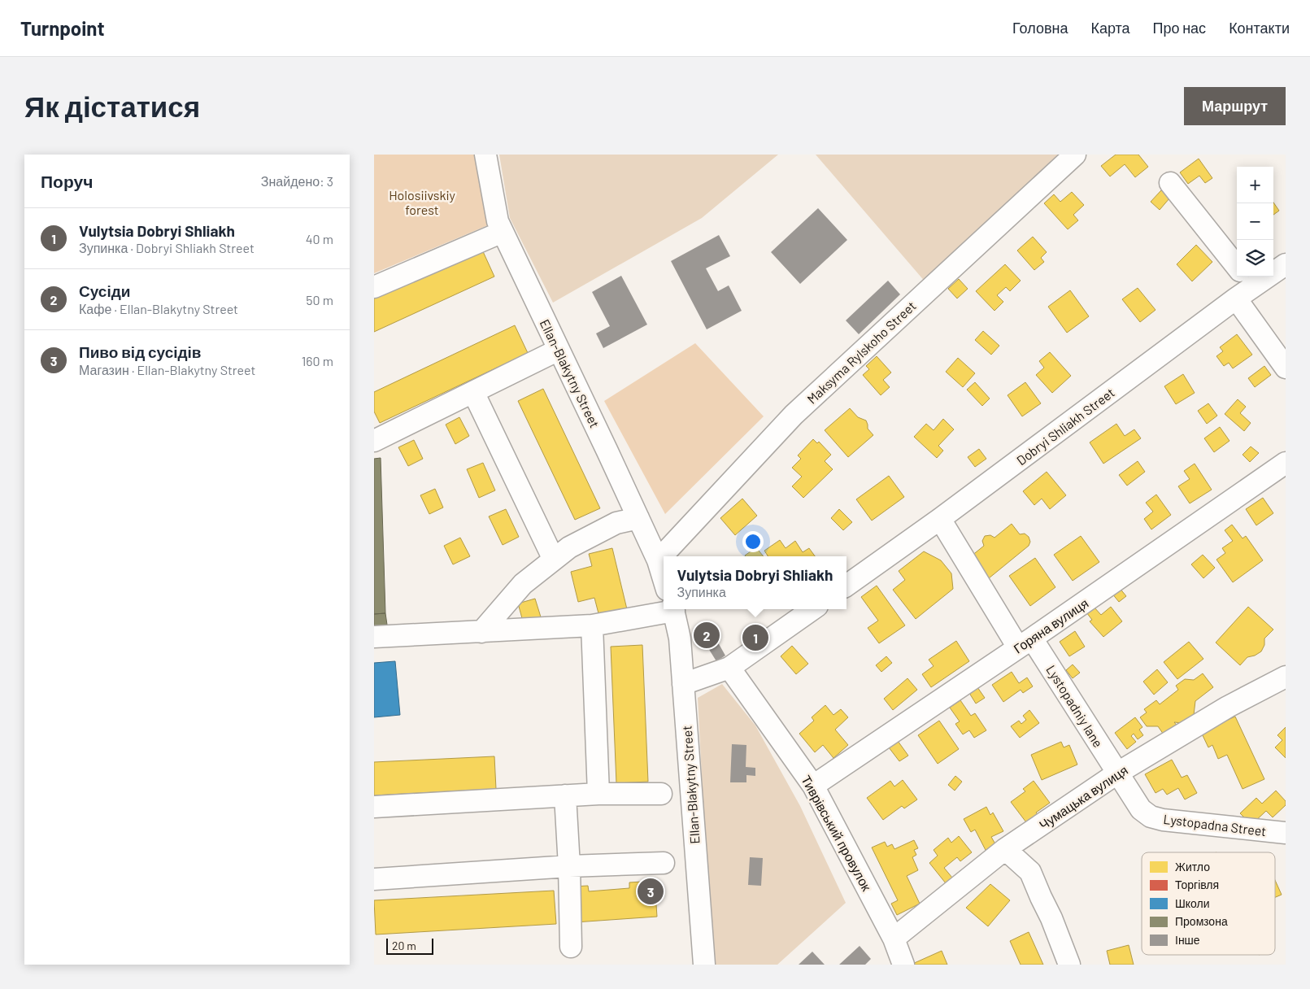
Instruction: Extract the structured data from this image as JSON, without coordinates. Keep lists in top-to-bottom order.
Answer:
{
  "streets": {
    "street": [
      "Maksyma Rylskoho Street",
      "Ellan-Blakytny Street",
      "Dobryi Shliakh Street",
      "Горяна вулиця",
      "Lystopadniy lane",
      "Чумацька вулиця",
      "Lystopadna Street",
      "Тиврівський провулок"
    ]
  },
  "crossings": [
    ["Maksyma Rylskoho Street", "Ellan-Blakytny Street"],
    ["Dobryi Shliakh Street", "Lystopadniy lane"],
    ["Горяна вулиця", "Lystopadniy lane"],
    ["Горяна вулиця", "Тиврівський провулок"],
    ["Lystopadniy lane", "Чумацька вулиця"],
    ["Lystopadniy lane", "Lystopadna Street"],
    ["Чумацька вулиця", "Lystopadna Street"],
    ["Чумацька вулиця", "Тиврівський провулок"]
  ],
  "parks": ["Holosiivskiy forest"],
  "legend": [
    "Житло",
    "Торгівля",
    "Школи",
    "Промзона",
    "Інше"
  ],
  "scale_bar": "20 m",
  "page": {
    "header": "Turnpoint",
    "nav": [
      "Головна",
      "Карта",
      "Про нас",
      "Контакти"
    ],
    "buttons": "Маршрут",
    "title": "Як дістатися",
    "heading": ["Поруч", "Знайдено: 3"],
    "map_buttons": ["+", "−"],
    "list": [
      {
        "mark": "1",
        "name": "Vulytsia Dobryi Shliakh",
        "note": "Зупинка · Dobryi Shliakh Street",
        "value": "40 m"
      },
      {
        "mark": "2",
        "name": "Сусіди",
        "note": "Кафе · Ellan-Blakytny Street",
        "value": "50 m"
      },
      {
        "mark": "3",
        "name": "Пиво від сусідів",
        "note": "Магазин · Ellan-Blakytny Street",
        "value": "160 m"
      }
    ],
    "popup": ["Vulytsia Dobryi Shliakh", "Зупинка"],
    "pins": ["2", "1", "3"],
    "scale": "20 m"
  }
}
